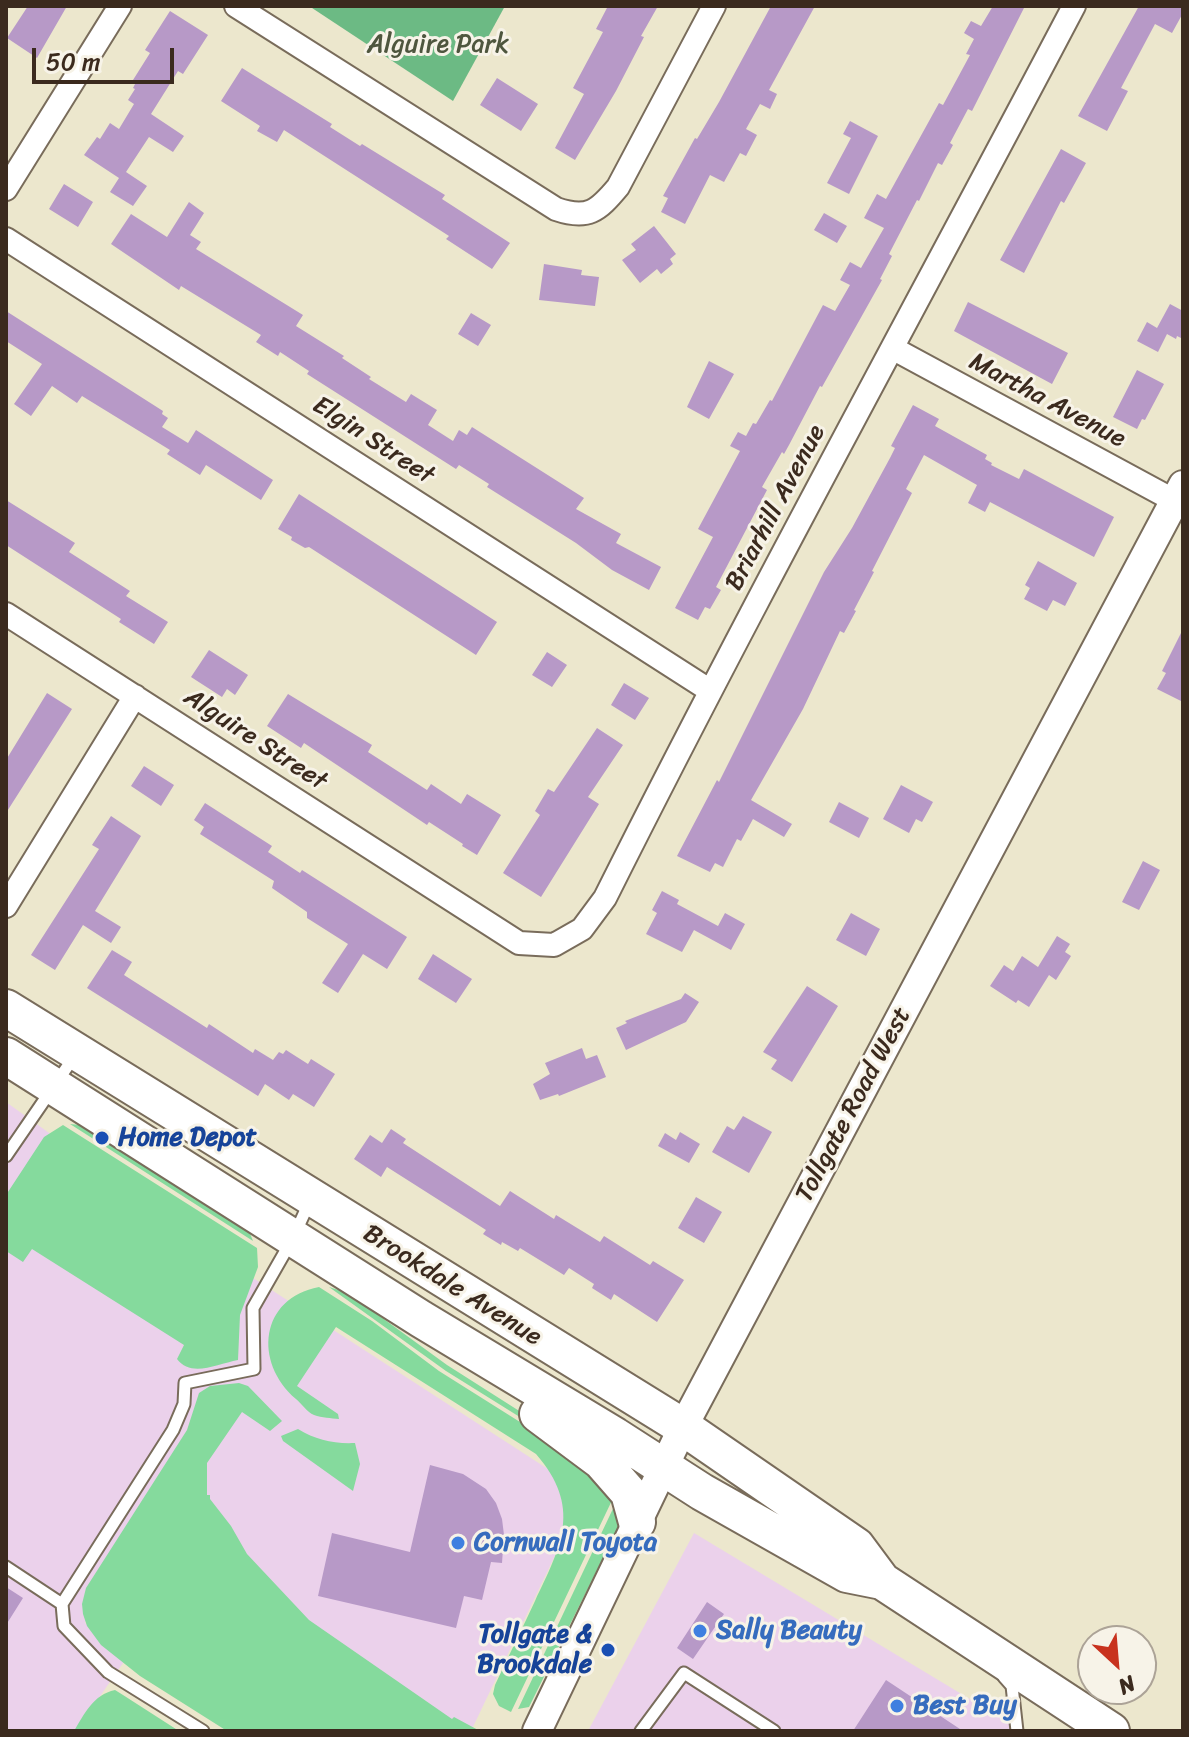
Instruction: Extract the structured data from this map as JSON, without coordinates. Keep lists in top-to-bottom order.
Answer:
{
  "streets": {
    "main road": ["Brookdale Avenue"],
    "street": [
      "Martha Avenue",
      "Elgin Street",
      "Briarhill Avenue",
      "Alguire Street",
      "Tollgate Road West"
    ]
  },
  "crossings": [
    ["Martha Avenue", "Briarhill Avenue"],
    ["Martha Avenue", "Tollgate Road West"],
    ["Elgin Street", "Briarhill Avenue"],
    ["Briarhill Avenue", "Alguire Street"],
    ["Tollgate Road West", "Brookdale Avenue"]
  ],
  "parks": ["Alguire Park"],
  "places": [
    "Home Depot",
    "Cornwall Toyota",
    "Sally Beauty",
    "Tollgate & Brookdale",
    "Best Buy"
  ],
  "scale_bar": "50 m",
  "north": "bottom right"
}
